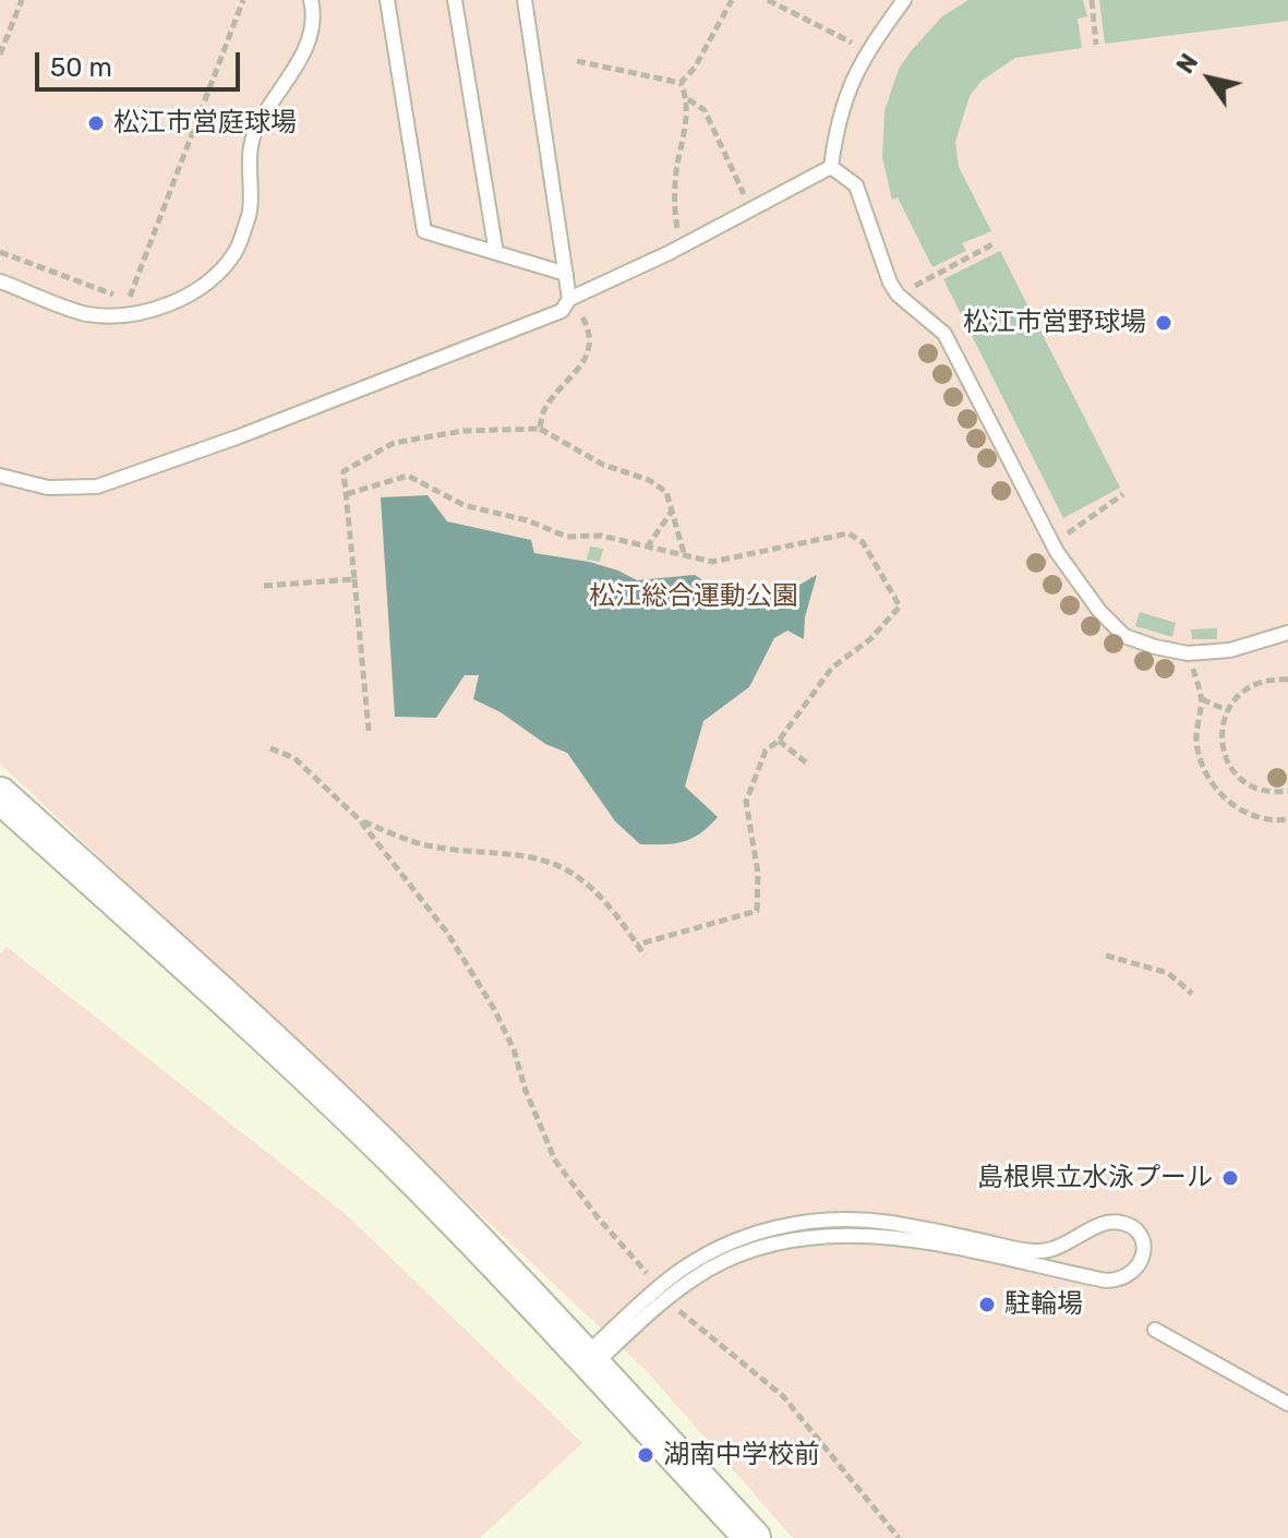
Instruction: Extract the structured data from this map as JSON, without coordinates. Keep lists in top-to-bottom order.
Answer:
{
  "parks": ["松江総合運動公園"],
  "places": [
    "松江市営庭球場",
    "松江市営野球場",
    "島根県立水泳プール",
    "駐輪場",
    "湖南中学校前"
  ],
  "scale_bar": "50 m",
  "north": "top left"
}
